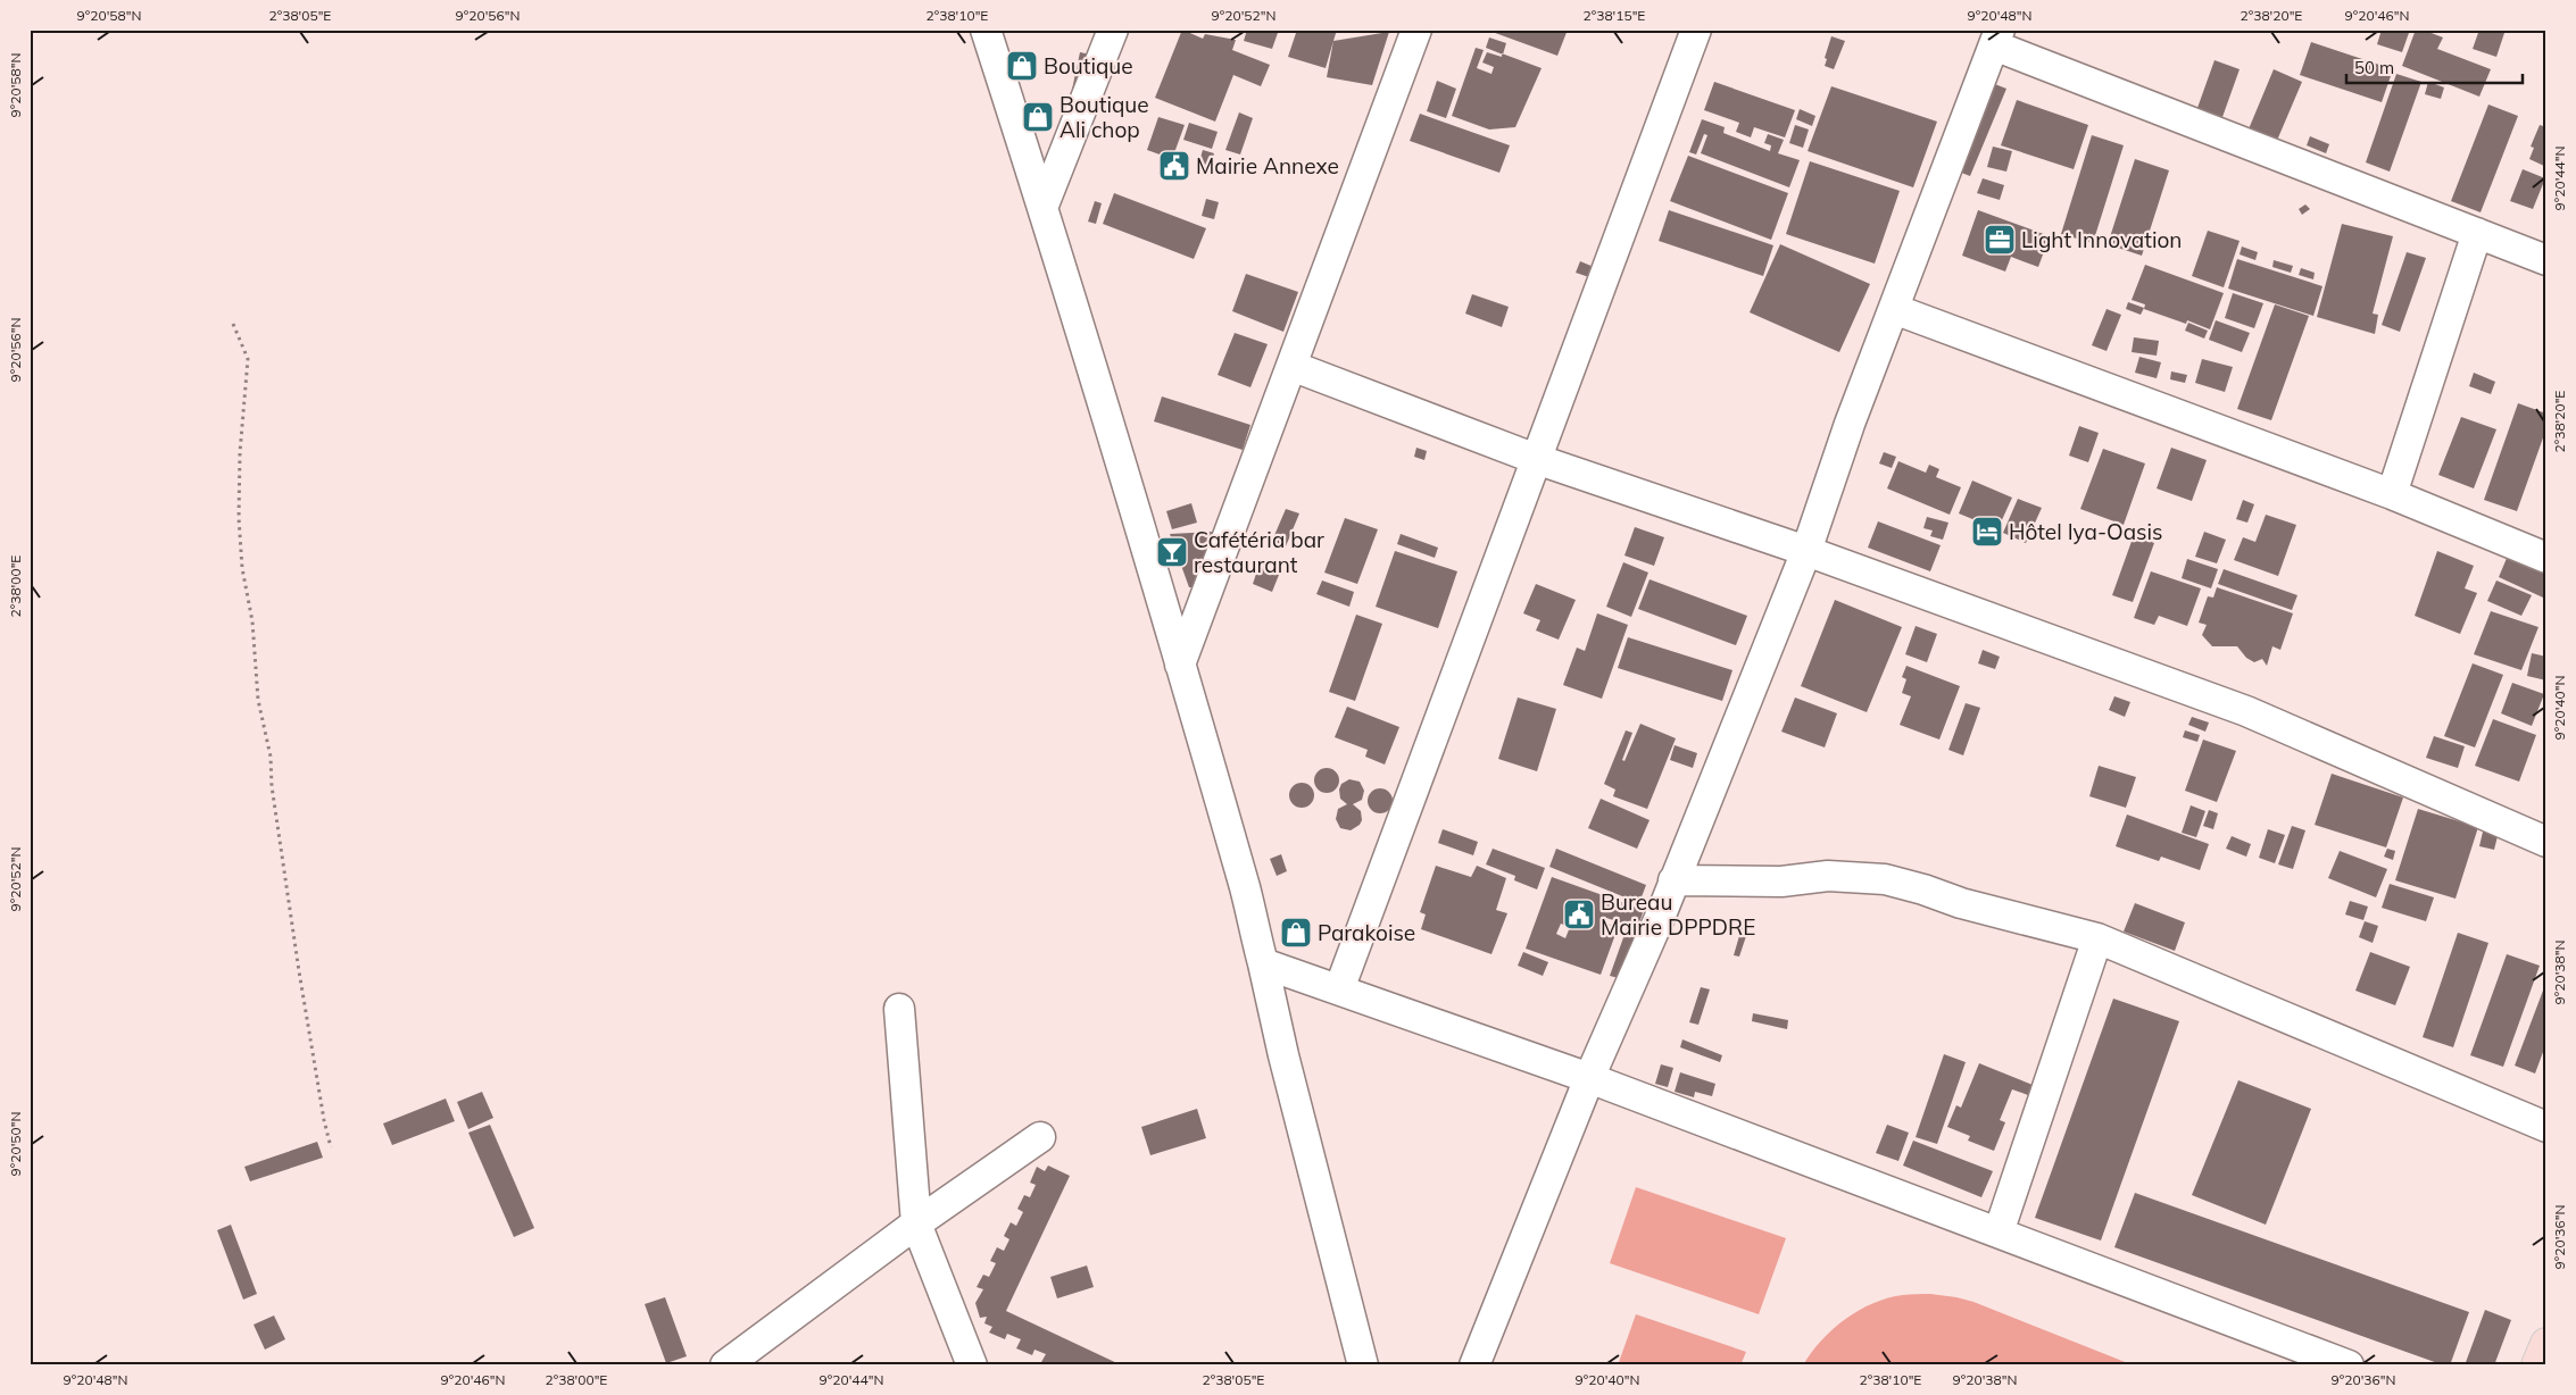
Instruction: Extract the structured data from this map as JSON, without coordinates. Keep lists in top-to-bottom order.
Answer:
{
  "places": {
    "shop": ["Boutique", "Boutique Ali chop", "Parakoise"],
    "public building": ["Mairie Annexe", "Bureau Mairie DPPDRE"],
    "office": ["Light Innovation"],
    "hotel": ["Hôtel Iya-Oasis"],
    "bar": ["Cafétéria bar restaurant"]
  },
  "scale_bar": "50 m",
  "coordinates": [
    "9°20'58\"N",
    "2°38'05\"E",
    "9°20'56\"N",
    "2°38'10\"E",
    "9°20'52\"N",
    "2°38'15\"E",
    "9°20'48\"N",
    "2°38'20\"E",
    "9°20'46\"N",
    "9°20'44\"N",
    "2°38'00\"E",
    "9°20'40\"N",
    "9°20'38\"N",
    "9°20'50\"N",
    "9°20'36\"N"
  ]
}
